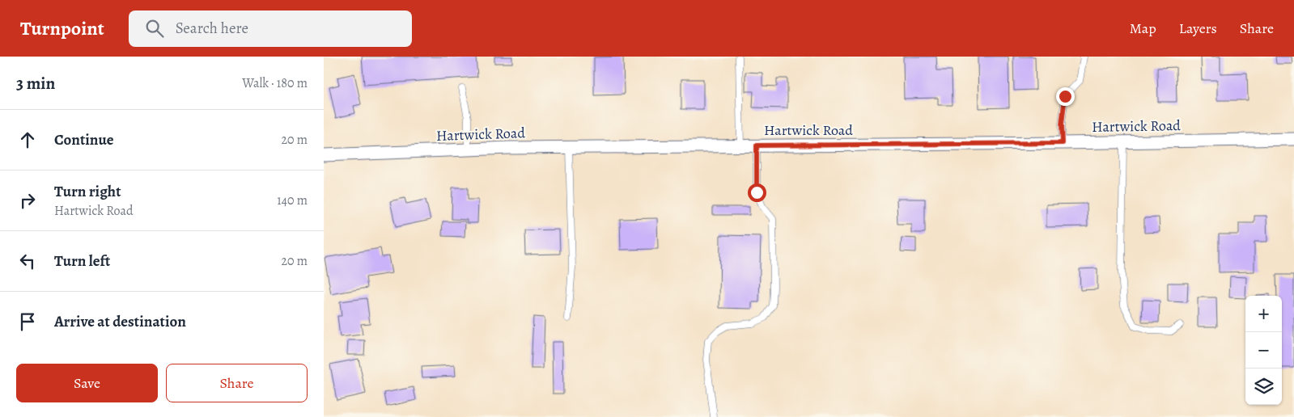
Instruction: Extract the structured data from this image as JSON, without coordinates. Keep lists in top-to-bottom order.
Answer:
{
  "streets": {
    "street": ["Hartwick Road"]
  },
  "page": {
    "header": "Turnpoint",
    "search": "Search here",
    "nav": ["Map", "Layers", "Share"],
    "heading": ["3 min", "Walk · 180 m"],
    "list": [
      ["Continue", "20 m"],
      ["Turn right", "Hartwick Road", "140 m"],
      ["Turn left", "20 m"],
      "Arrive at destination"
    ],
    "map_buttons": ["+", "−"],
    "buttons": ["Save", "Share"]
  }
}
